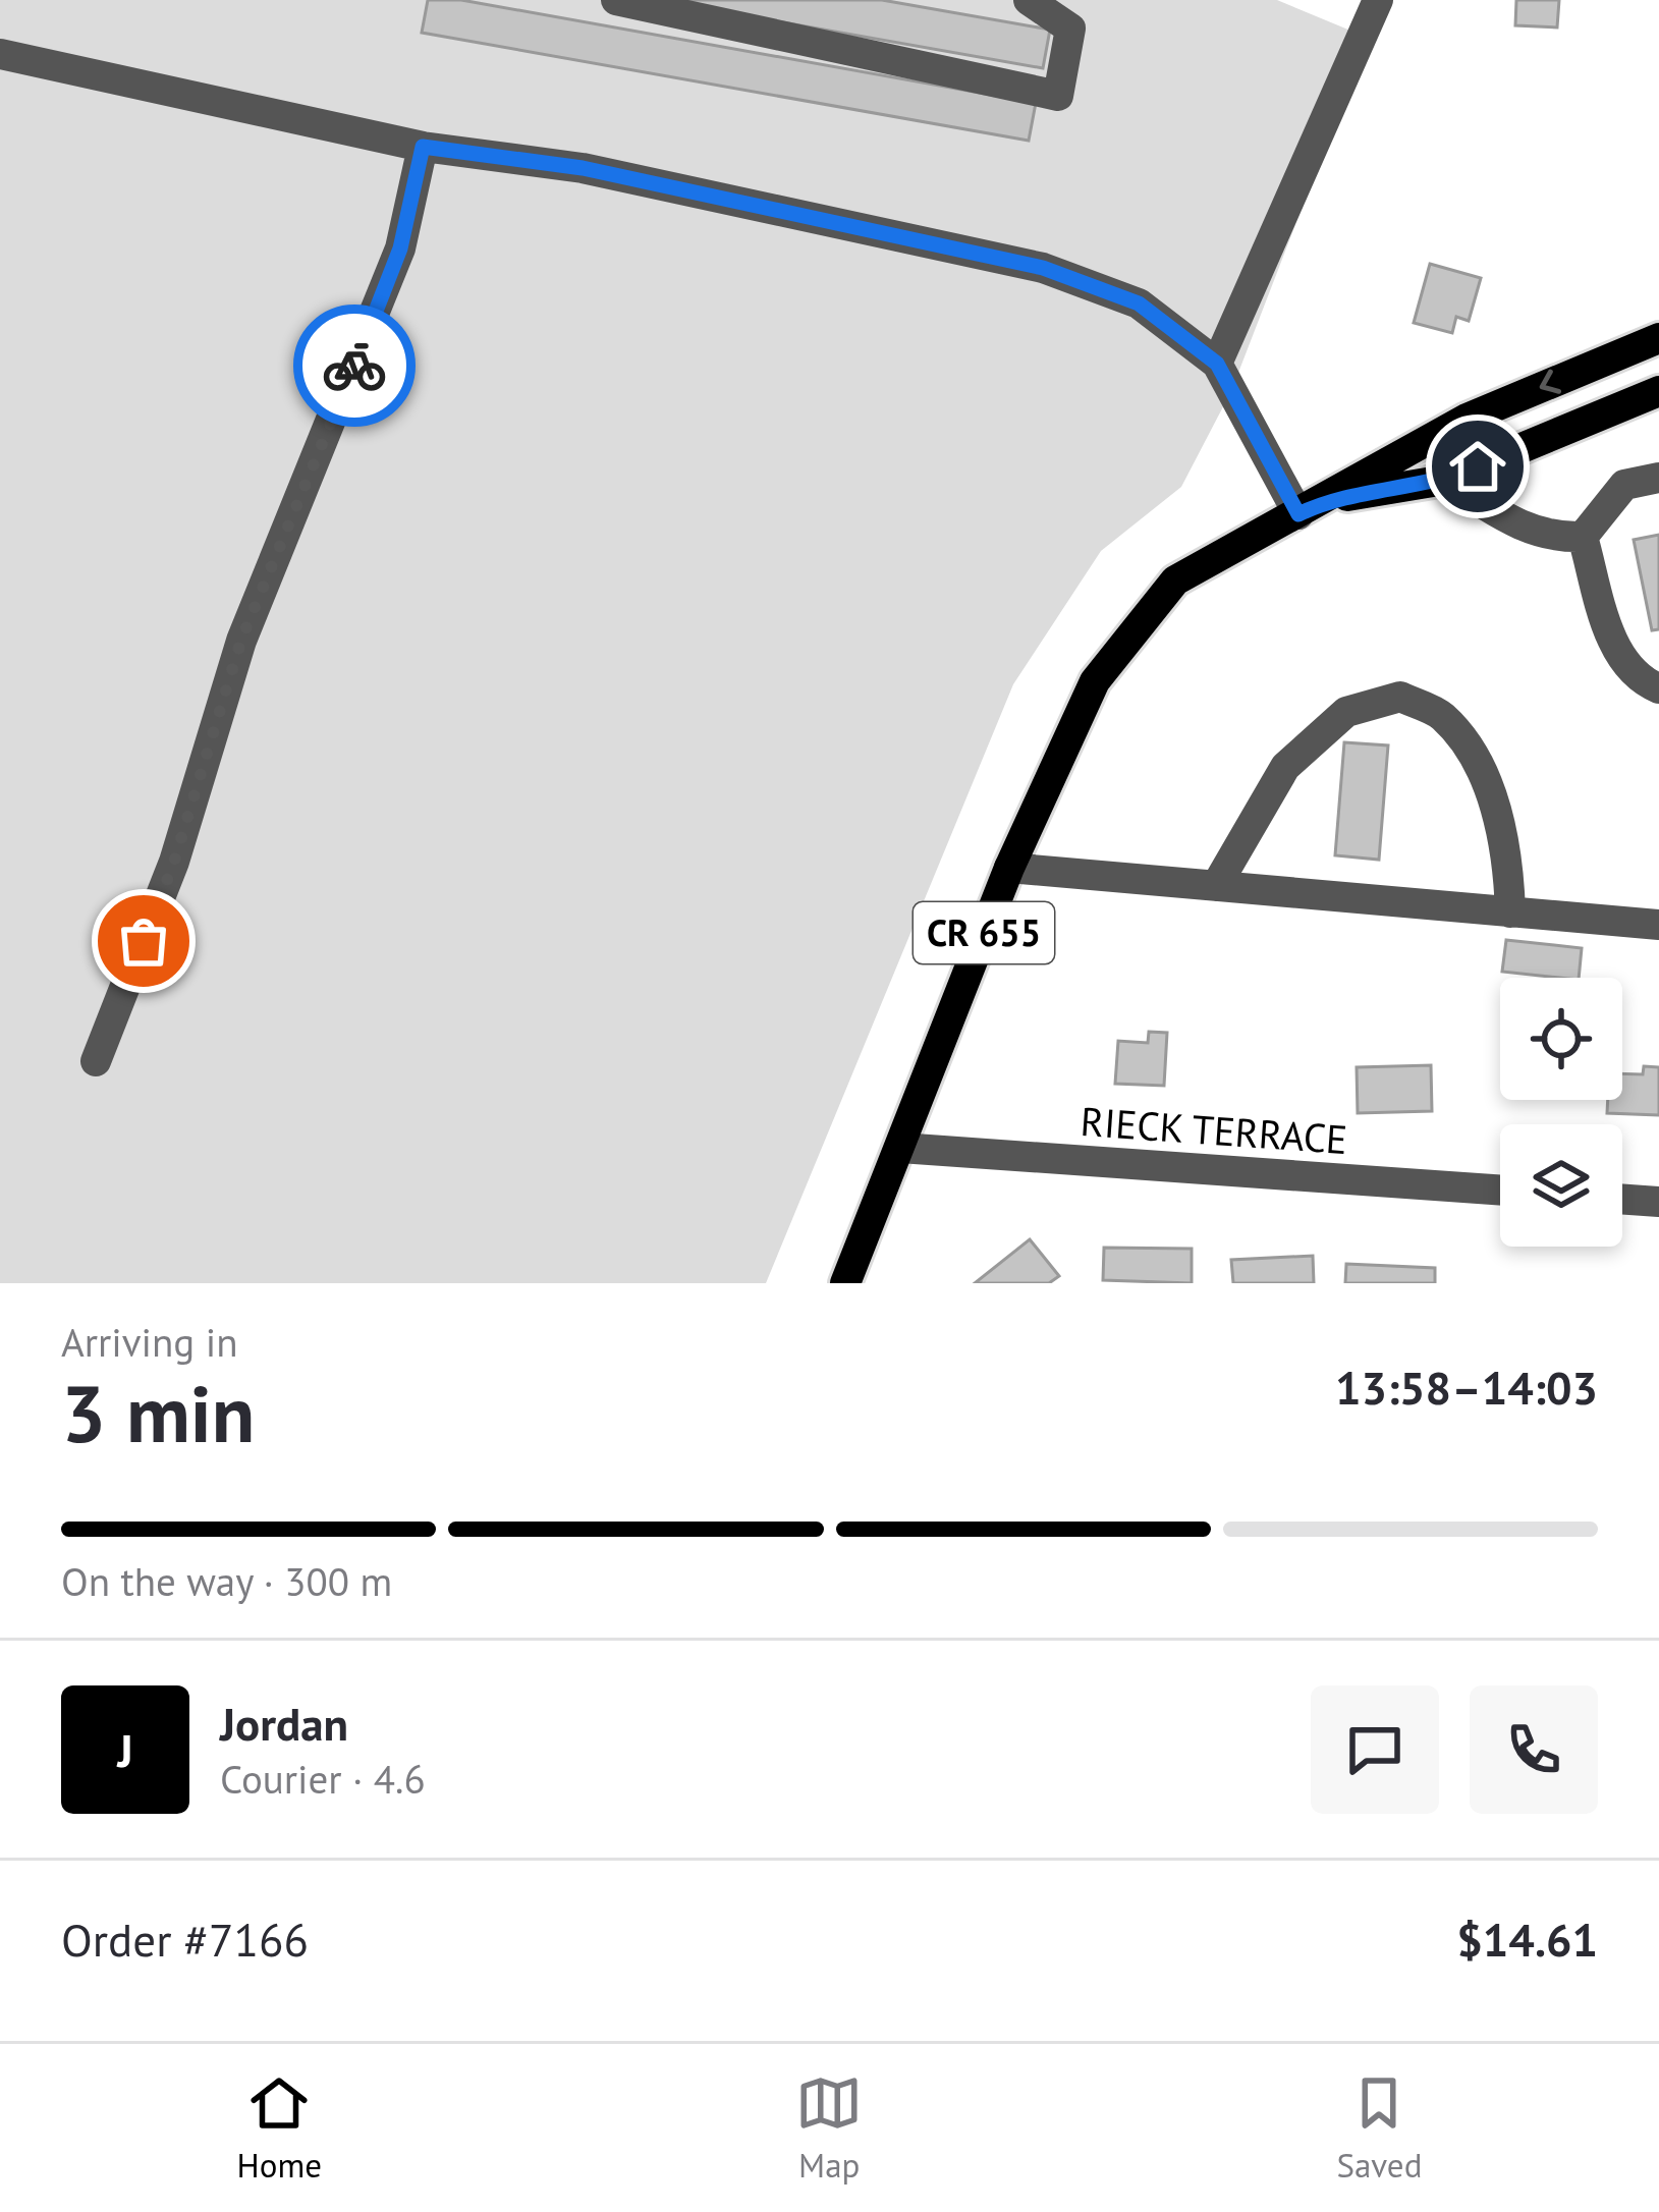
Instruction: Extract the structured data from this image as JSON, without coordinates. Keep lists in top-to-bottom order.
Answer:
{
  "streets": {
    "main road": ["CR 655"],
    "street": ["RIECK TERRACE"]
  },
  "crossings": [
    ["CR 655", "RIECK TERRACE"]
  ],
  "page": {
    "heading": ["3 min", "Arriving in", "13:58–14:03"],
    "panel": [
      "Jordan",
      "Courier · 4.6",
      "Order #7166",
      "$14.61"
    ],
    "bar": "On the way · 300 m",
    "round": "J",
    "tabs": ["Home", "Map", "Saved"]
  }
}
